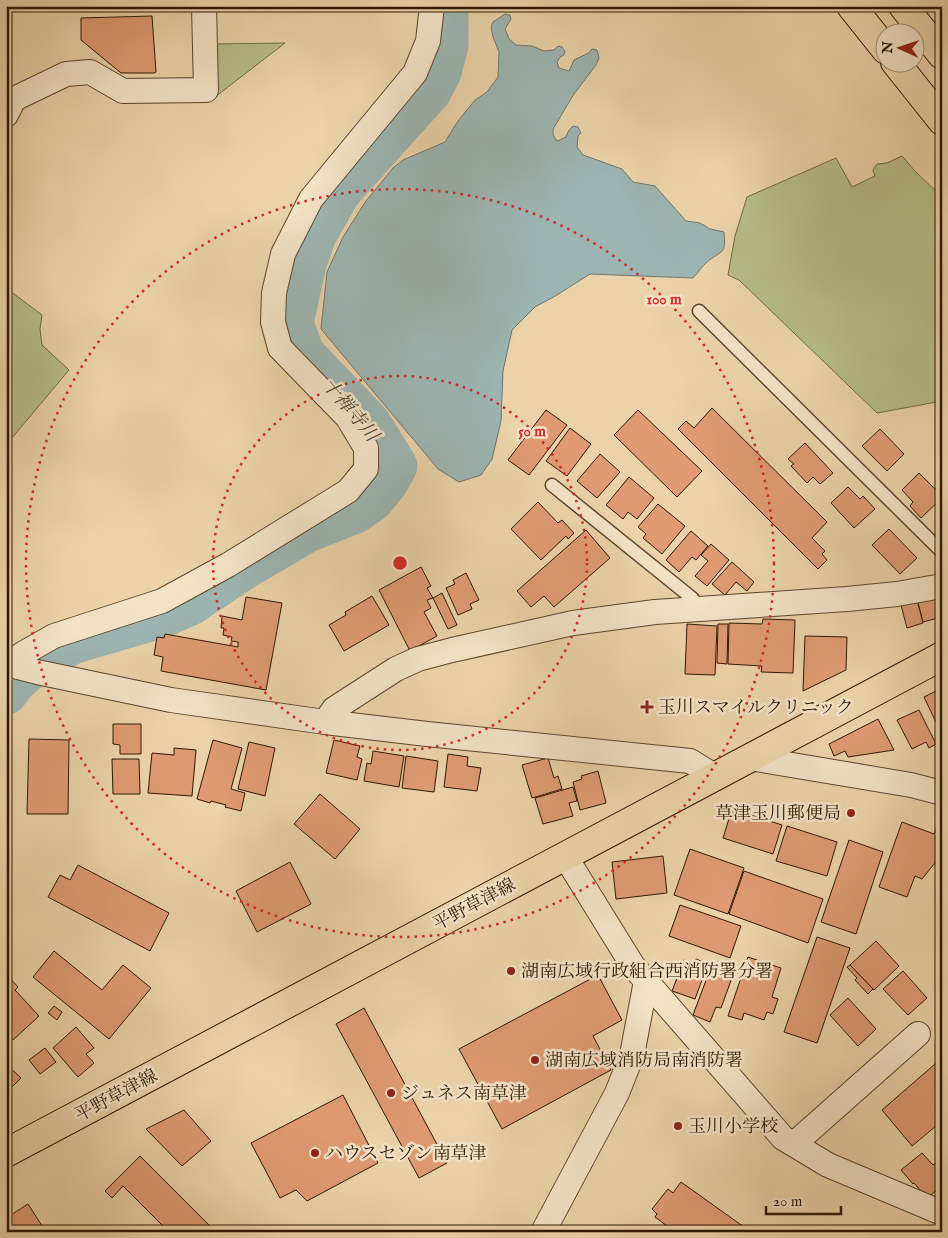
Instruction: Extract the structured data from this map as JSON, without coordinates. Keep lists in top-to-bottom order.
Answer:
{
  "streets": {
    "main road": ["平野草津線"]
  },
  "water": ["十禅寺川"],
  "places": {
    "health": ["玉川スマイルクリニック"],
    "other": [
      "草津玉川郵便局",
      "湖南広域行政組合西消防署分署",
      "湖南広域消防局南消防署",
      "ジュネス南草津",
      "玉川小学校",
      "ハウスセゾン南草津"
    ]
  },
  "scale_bar": "20 m",
  "north": "left",
  "rings": ["100 m", "50 m"]
}
